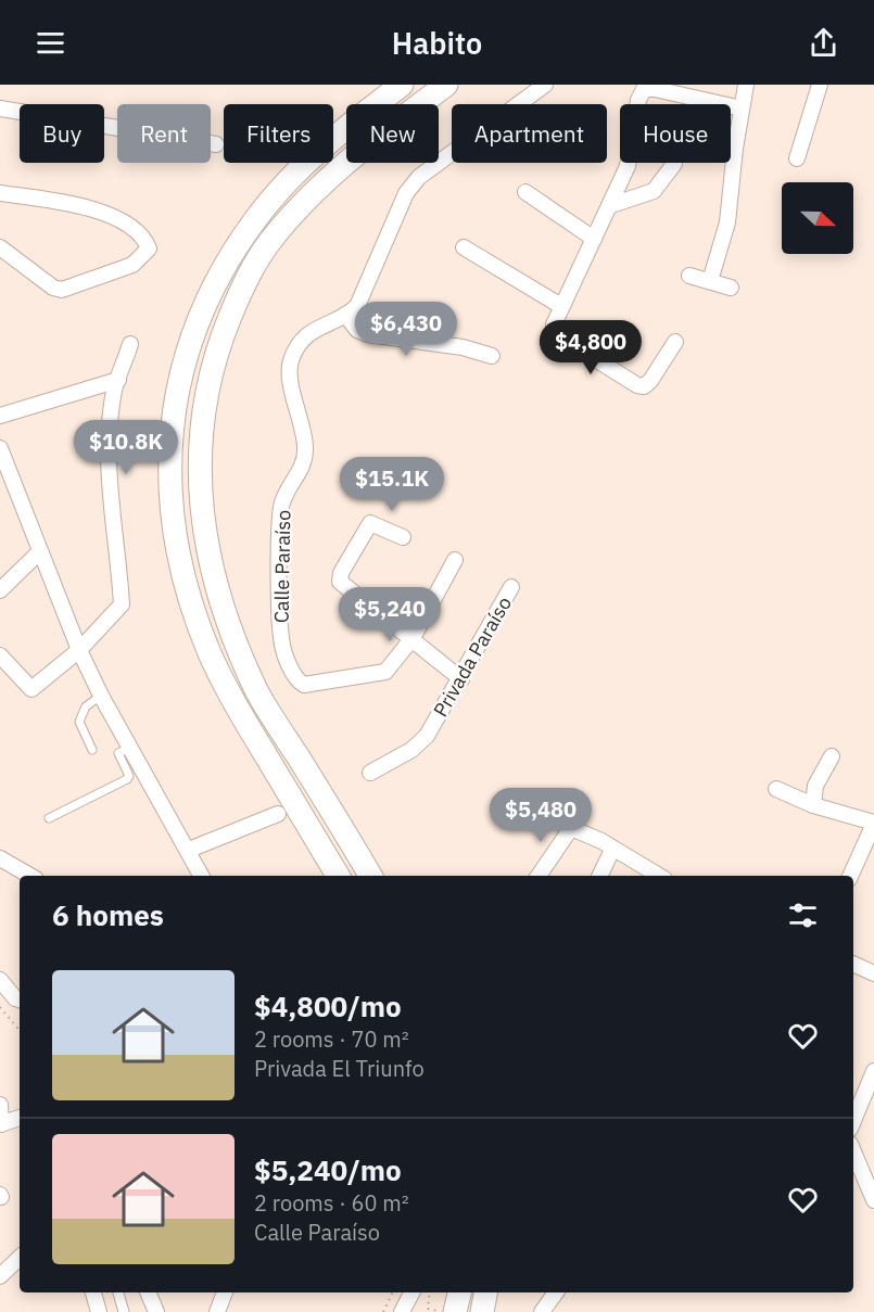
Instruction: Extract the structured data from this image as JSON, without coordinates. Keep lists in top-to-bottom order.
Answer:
{
  "streets": {
    "street": ["Calle Paraíso", "Privada Paraíso"]
  },
  "north": "right",
  "page": {
    "header": "Habito",
    "chip": [
      "Buy",
      "Rent",
      "Filters",
      "New",
      "Apartment",
      "House"
    ],
    "price": [
      "$6,430",
      "$4,800",
      "$10.8K",
      "$15.1K",
      "$5,240",
      "$5,480"
    ],
    "heading": "6 homes",
    "list": [
      {
        "name": "$4,800/mo",
        "note": "2 rooms · 70 m² · Privada El Triunfo"
      },
      {
        "name": "$5,240/mo",
        "note": "2 rooms · 60 m² · Calle Paraíso"
      }
    ]
  }
}
